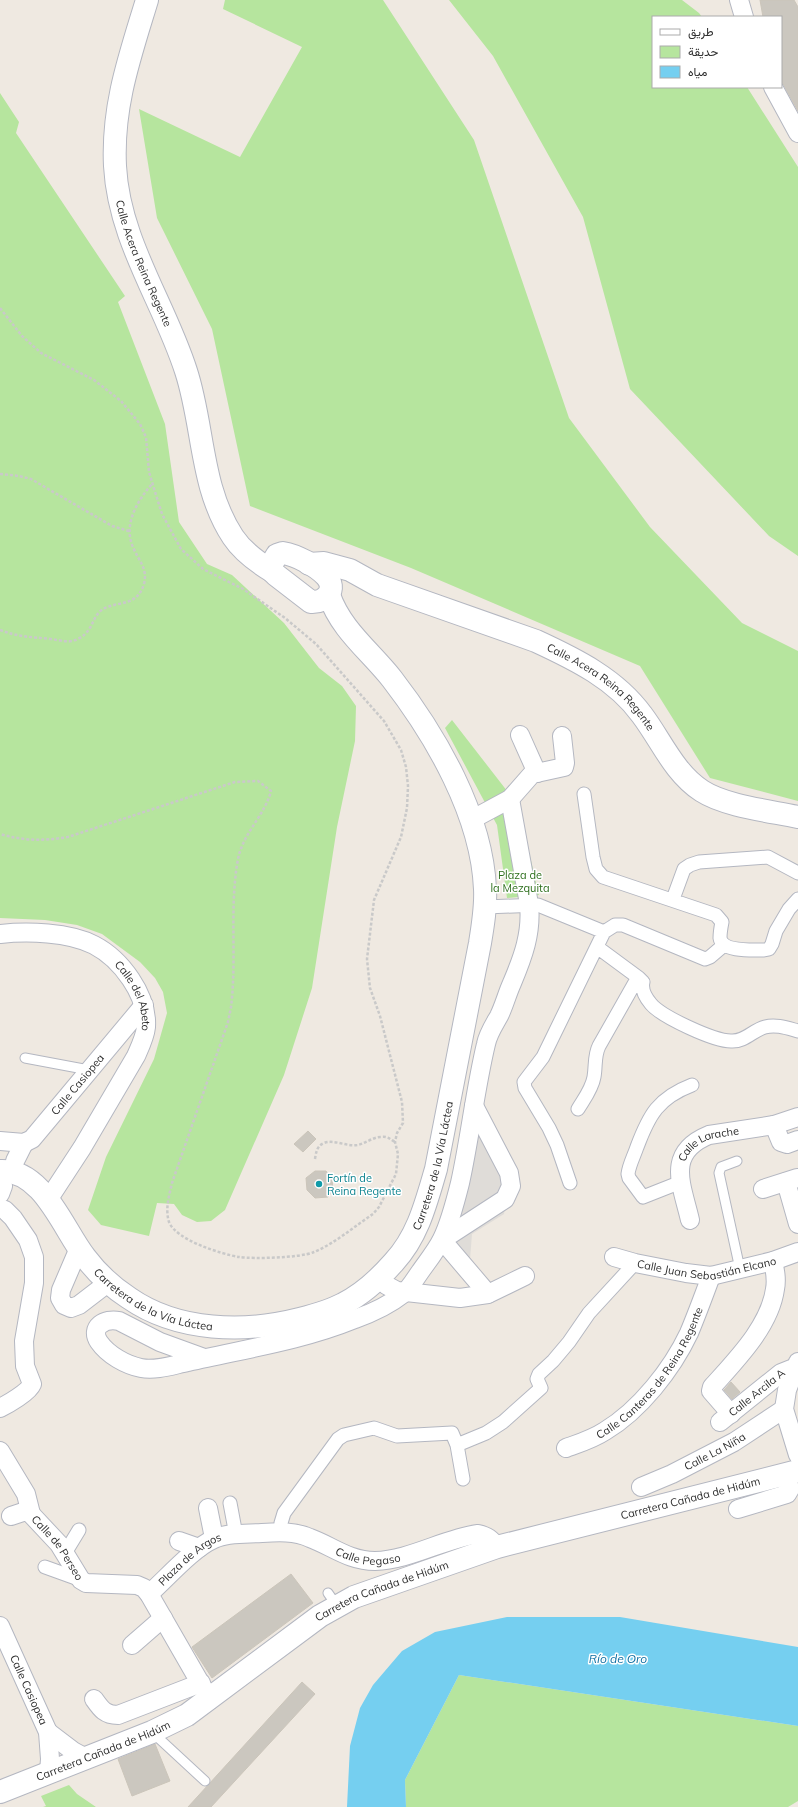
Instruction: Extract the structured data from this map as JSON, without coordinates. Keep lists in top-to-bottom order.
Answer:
{
  "streets": {
    "street": [
      "Calle Acera Reina Regente",
      "Calle del Abeto",
      "Calle Casiopea",
      "Calle Larache",
      "Carretera de la Vía Láctea",
      "Calle Juan Sebastián Elcano",
      "Calle Canteras de Reina Regente",
      "Calle Arcila A",
      "Calle La Niña",
      "Carretera Cañada de Hidúm",
      "Calle de Perseo",
      "Calle Pegaso",
      "Plaza de Argos"
    ]
  },
  "crossings": [
    ["Calle Acera Reina Regente", "Carretera de la Vía Láctea"],
    ["Calle del Abeto", "Calle Casiopea"],
    ["Calle del Abeto", "Carretera de la Vía Láctea"],
    ["Calle Casiopea", "Carretera Cañada de Hidúm"],
    ["Calle Juan Sebastián Elcano", "Calle Canteras de Reina Regente"],
    ["Calle Juan Sebastián Elcano", "Calle Arcila A"],
    ["Carretera Cañada de Hidúm", "Calle Pegaso"],
    ["Calle de Perseo", "Plaza de Argos"],
    ["Calle Pegaso", "Plaza de Argos"]
  ],
  "water": ["Río de Oro"],
  "parks": ["Plaza de la Mezquita"],
  "places": ["Fortín de Reina Regente"],
  "legend": ["طريق", "حديقة", "مياه"]
}
